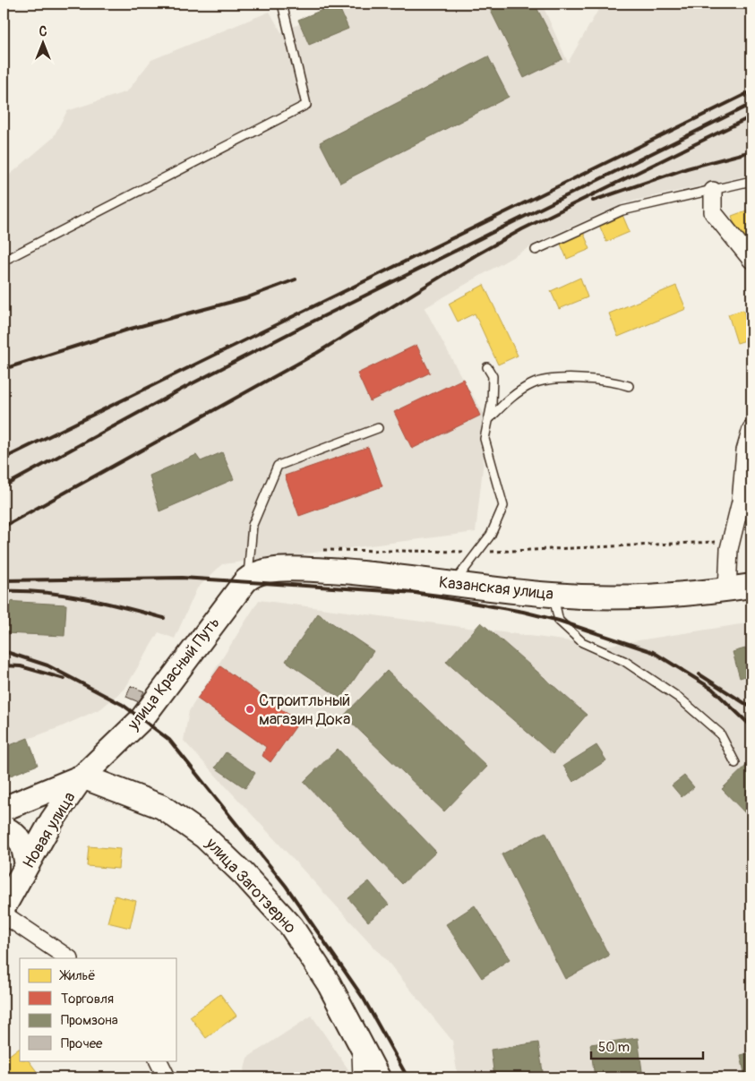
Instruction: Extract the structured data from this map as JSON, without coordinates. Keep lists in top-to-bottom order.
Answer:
{
  "streets": {
    "main road": [
      "Казанская улица",
      "улица Красный Путь",
      "Новая улица",
      "улица Заготзерно"
    ]
  },
  "crossings": [
    ["Казанская улица", "улица Красный Путь"],
    ["улица Красный Путь", "Новая улица"],
    ["улица Красный Путь", "улица Заготзерно"],
    ["Новая улица", "улица Заготзерно"]
  ],
  "places": ["Строитльный магазин Дока"],
  "legend": [
    "Жильё",
    "Торговля",
    "Промзона",
    "Прочее"
  ],
  "scale_bar": "50 m",
  "north": "top"
}
